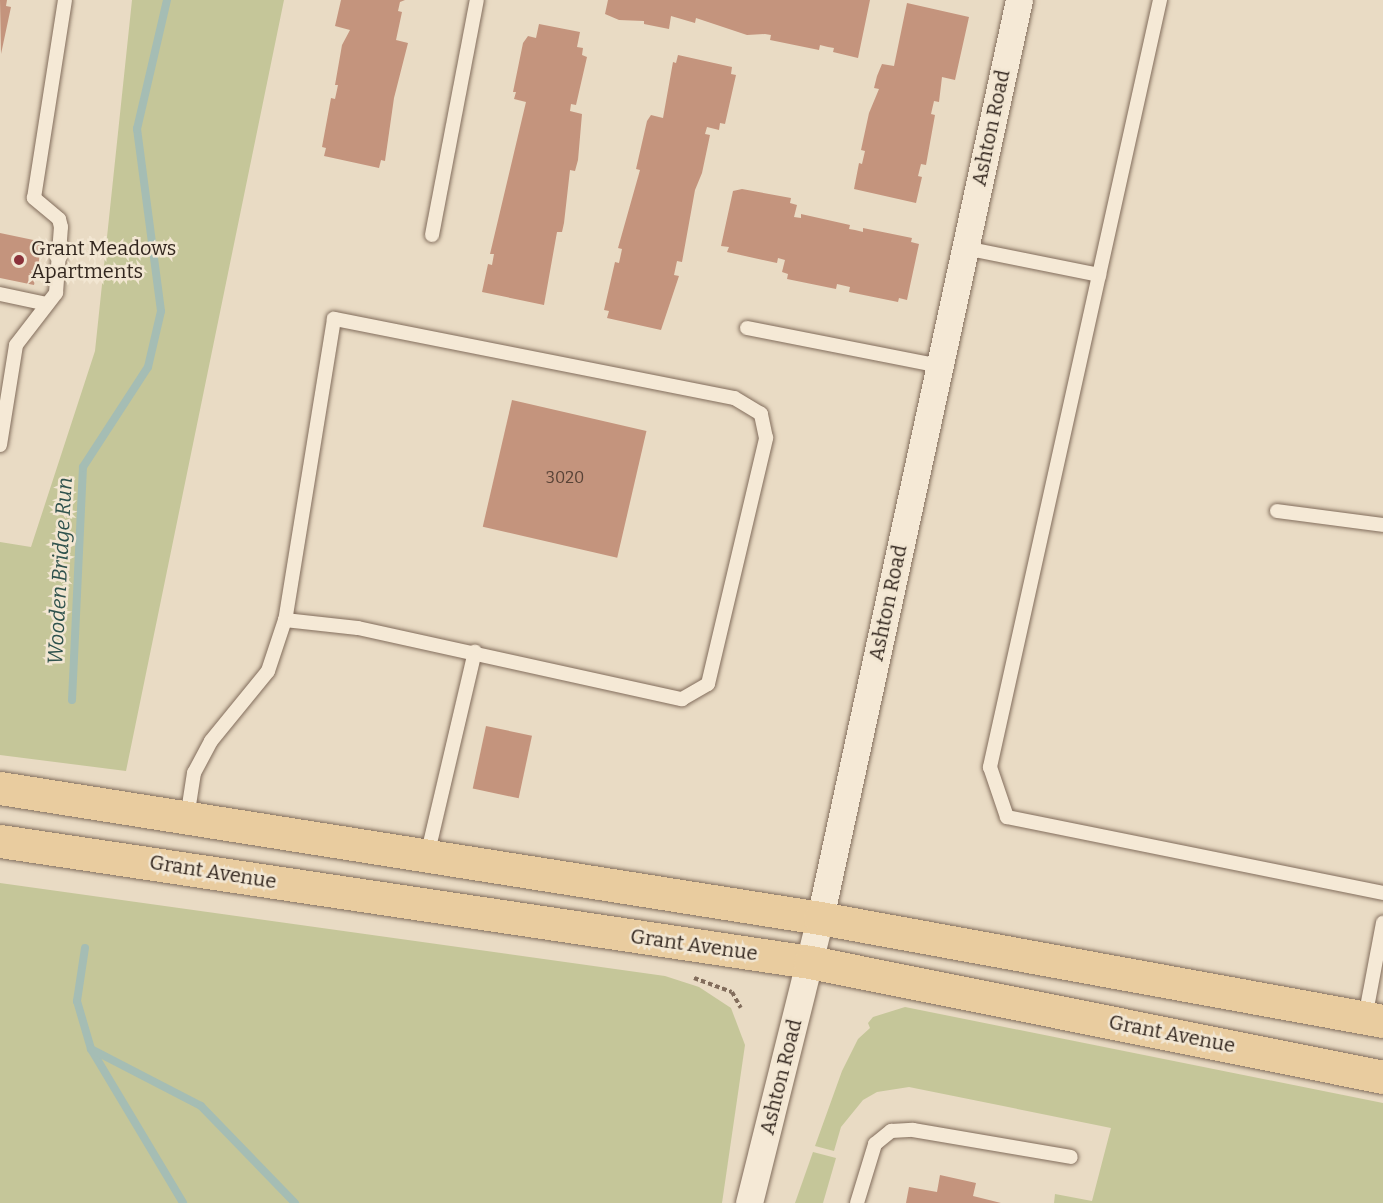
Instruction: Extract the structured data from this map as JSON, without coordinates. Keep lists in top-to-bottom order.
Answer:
{
  "streets": {
    "main road": ["Grant Avenue"],
    "street": ["Ashton Road"]
  },
  "crossings": [
    ["Ashton Road", "Grant Avenue"]
  ],
  "water": ["Wooden Bridge Run"],
  "places": ["Grant Meadows Apartments"],
  "house_numbers": ["3020"]
}
